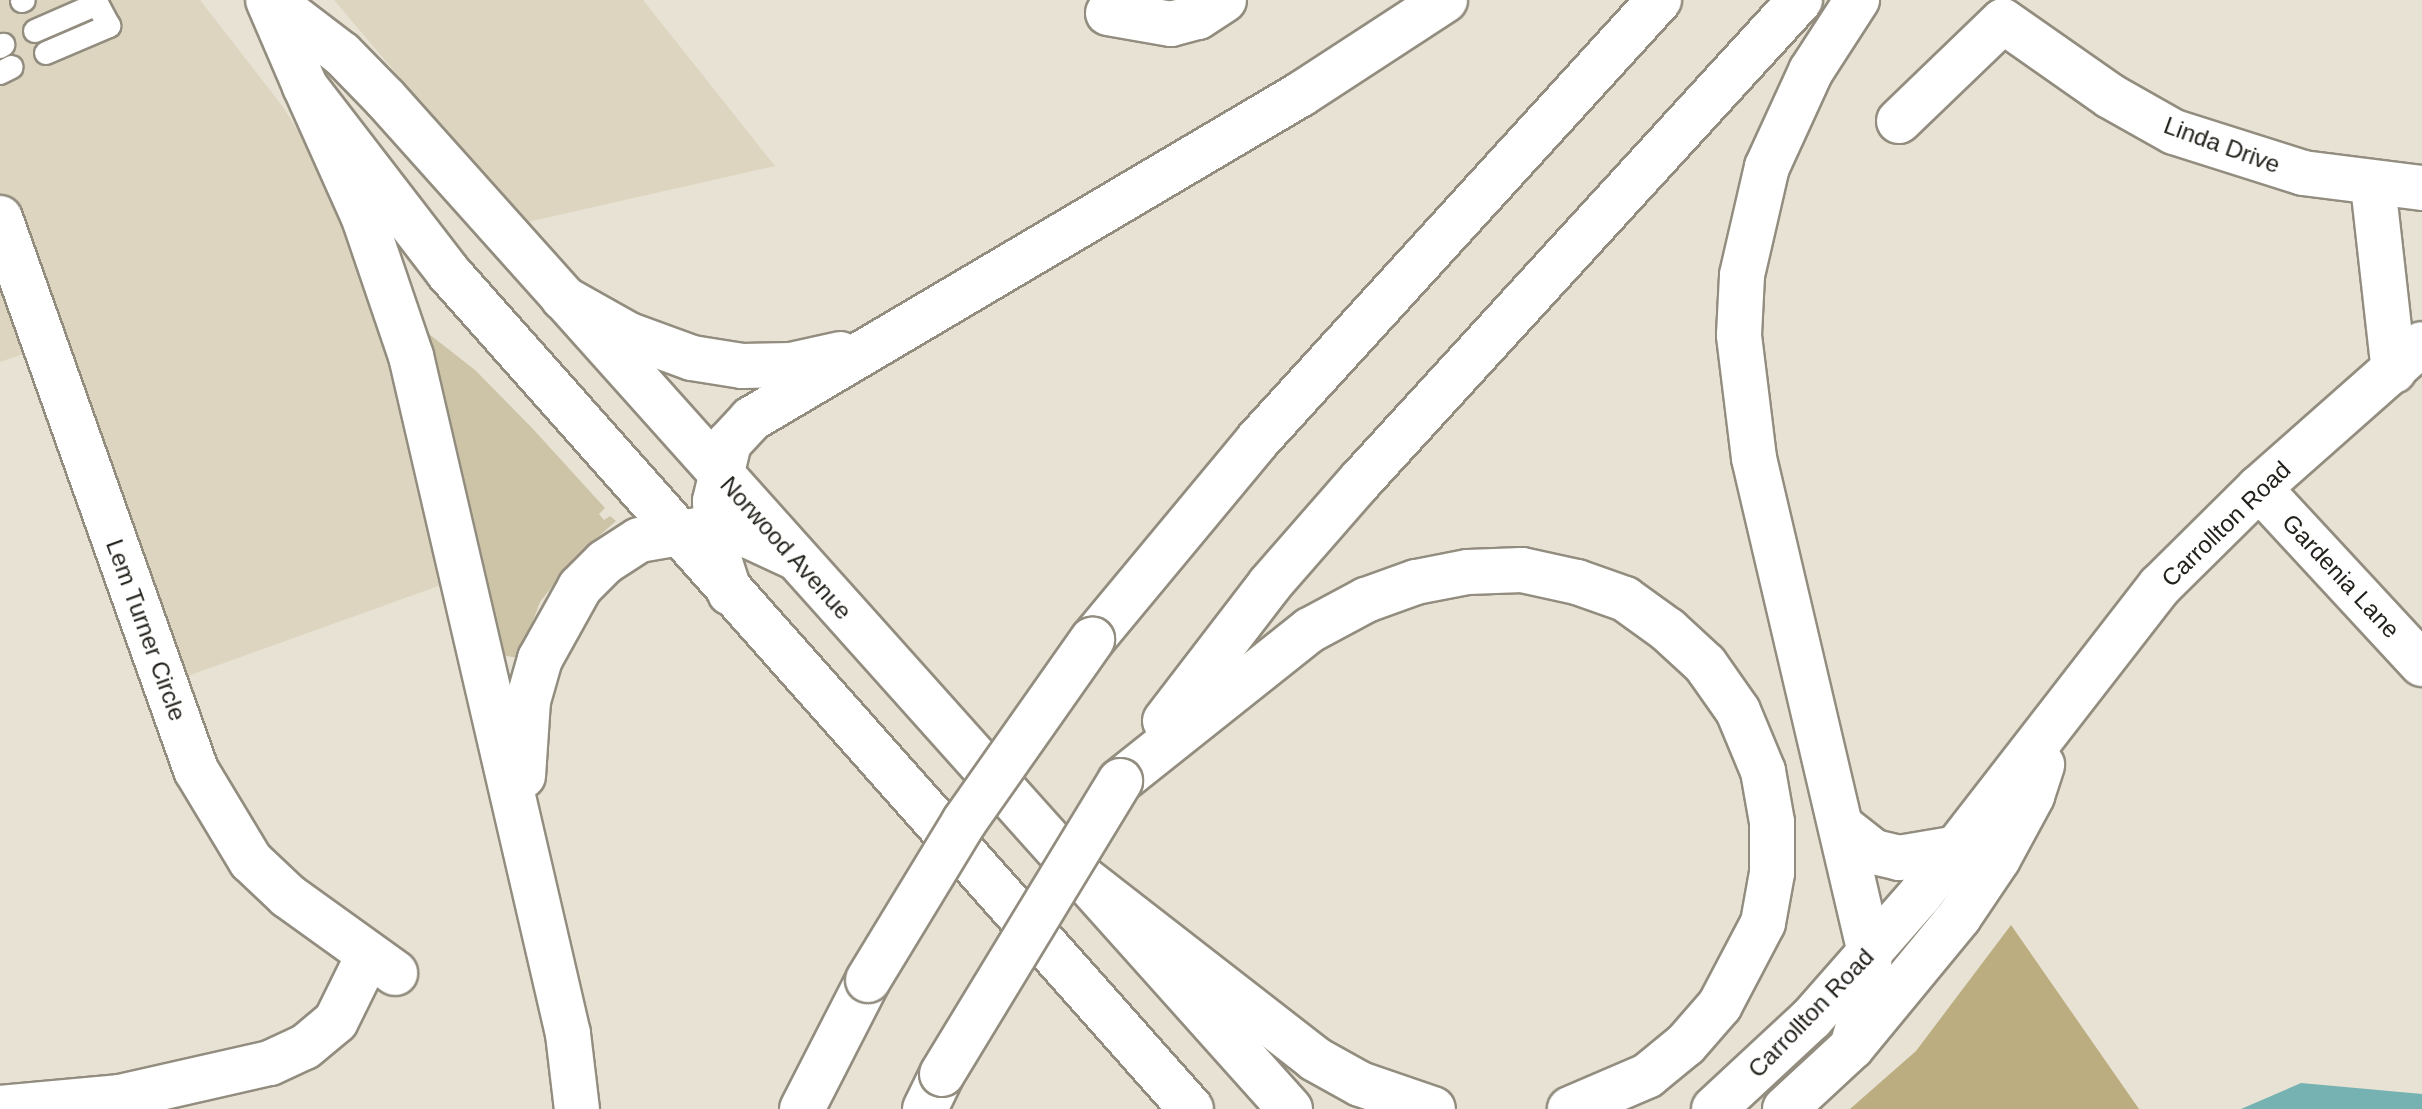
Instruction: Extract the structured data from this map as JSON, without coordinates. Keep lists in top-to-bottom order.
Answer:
{
  "streets": {
    "main road": [
      "Linda Drive",
      "Carrollton Road",
      "Norwood Avenue",
      "Gardenia Lane",
      "Lem Turner Circle"
    ]
  },
  "crossings": [
    ["Carrollton Road", "Gardenia Lane"]
  ]
}
